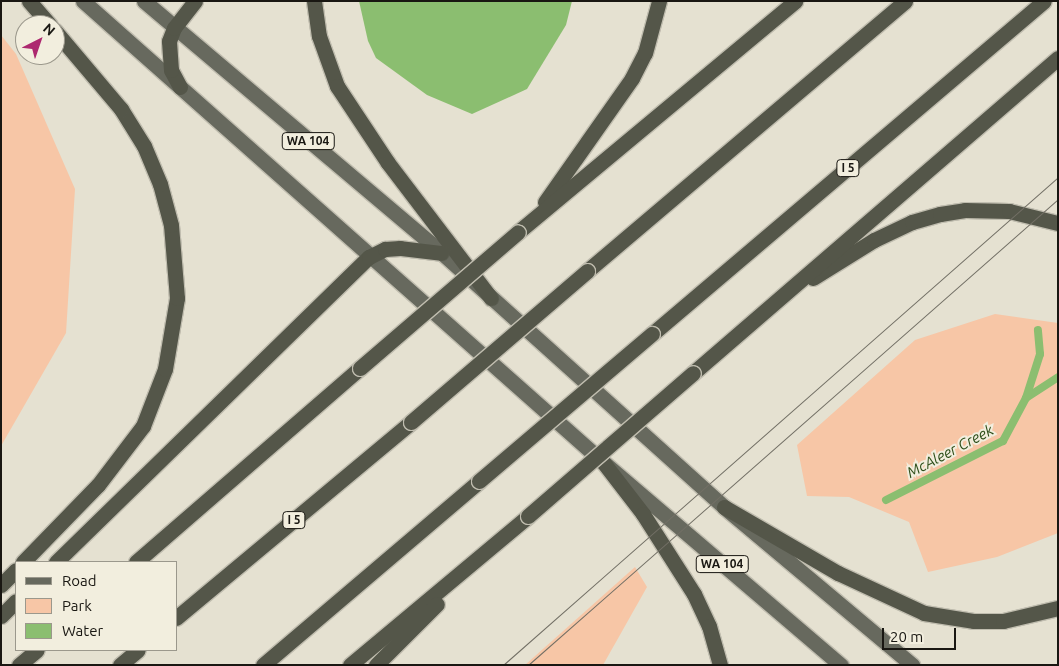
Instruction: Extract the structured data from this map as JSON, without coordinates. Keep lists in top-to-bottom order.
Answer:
{
  "streets": {
    "highway": ["I 5"],
    "main road": ["WA 104"]
  },
  "water": ["McAleer Creek"],
  "legend": ["Road", "Park", "Water"],
  "scale_bar": "20 m",
  "north": "top right"
}
